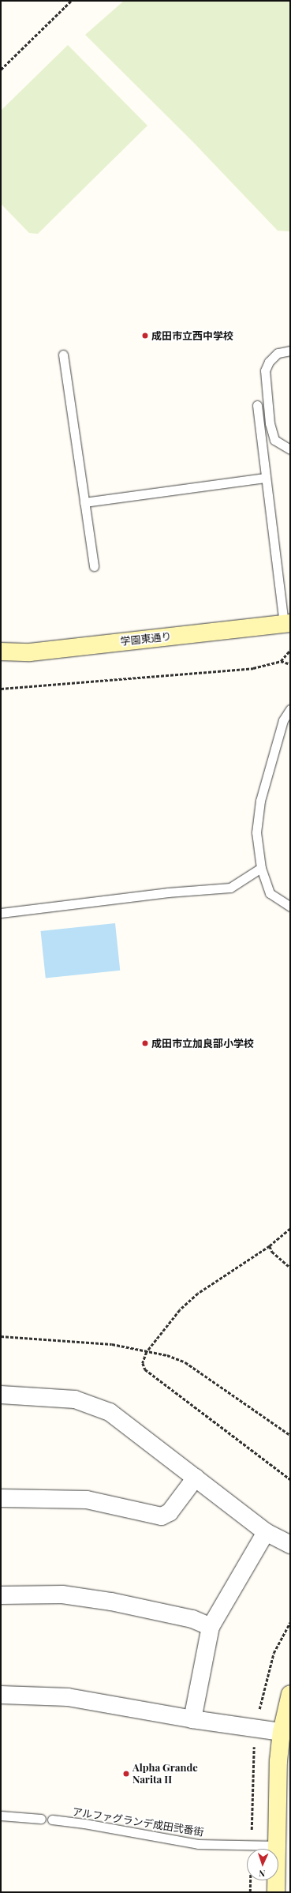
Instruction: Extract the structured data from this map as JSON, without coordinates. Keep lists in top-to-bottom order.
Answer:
{
  "streets": {
    "street": ["学園東通り"],
    "lane": ["アルファグランデ成田弐番街"]
  },
  "places": ["成田市立西中学校", "成田市立加良部小学校", "Alpha Grande Narita II"],
  "north": "bottom"
}
